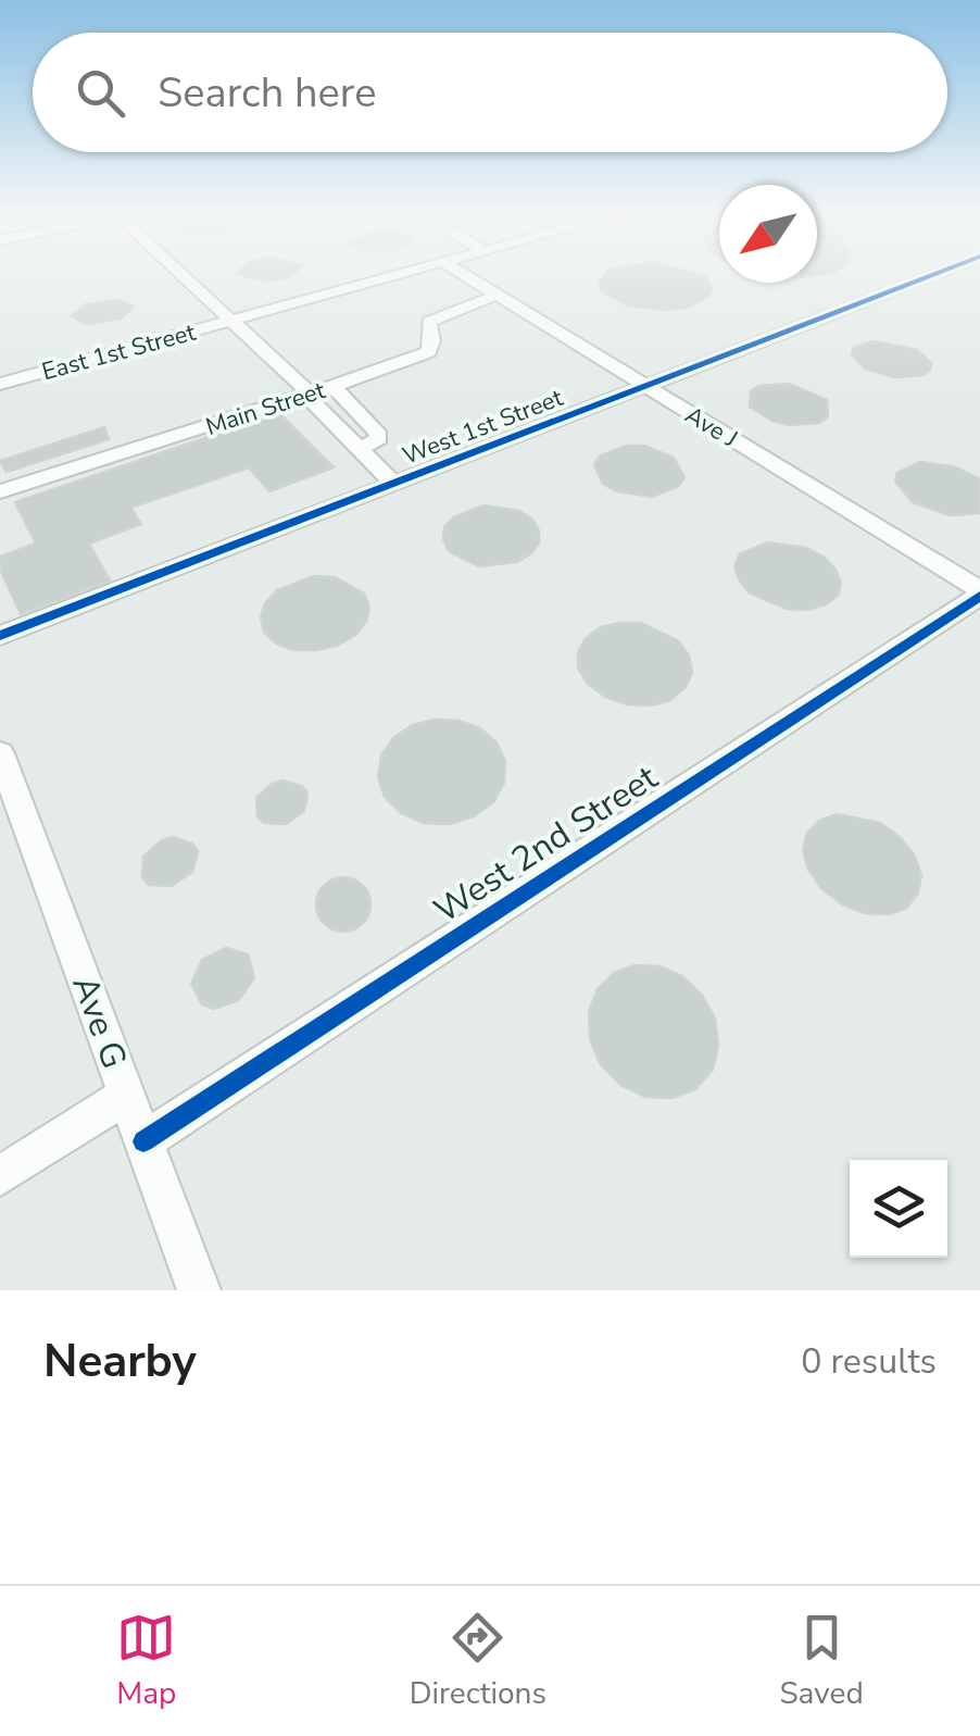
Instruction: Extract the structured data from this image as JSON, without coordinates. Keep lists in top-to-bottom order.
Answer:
{
  "streets": {
    "street": [
      "East 1st Street",
      "Main Street",
      "West 1st Street",
      "Ave J",
      "West 2nd Street",
      "Ave G"
    ]
  },
  "crossings": [
    ["Main Street", "Ave J"],
    ["West 1st Street", "Ave J"],
    ["Ave J", "West 2nd Street"],
    ["West 2nd Street", "Ave G"]
  ],
  "north": "bottom left",
  "page": {
    "search": "Search here",
    "heading": ["Nearby", "0 results"],
    "nav": ["Map", "Directions", "Saved"]
  }
}
